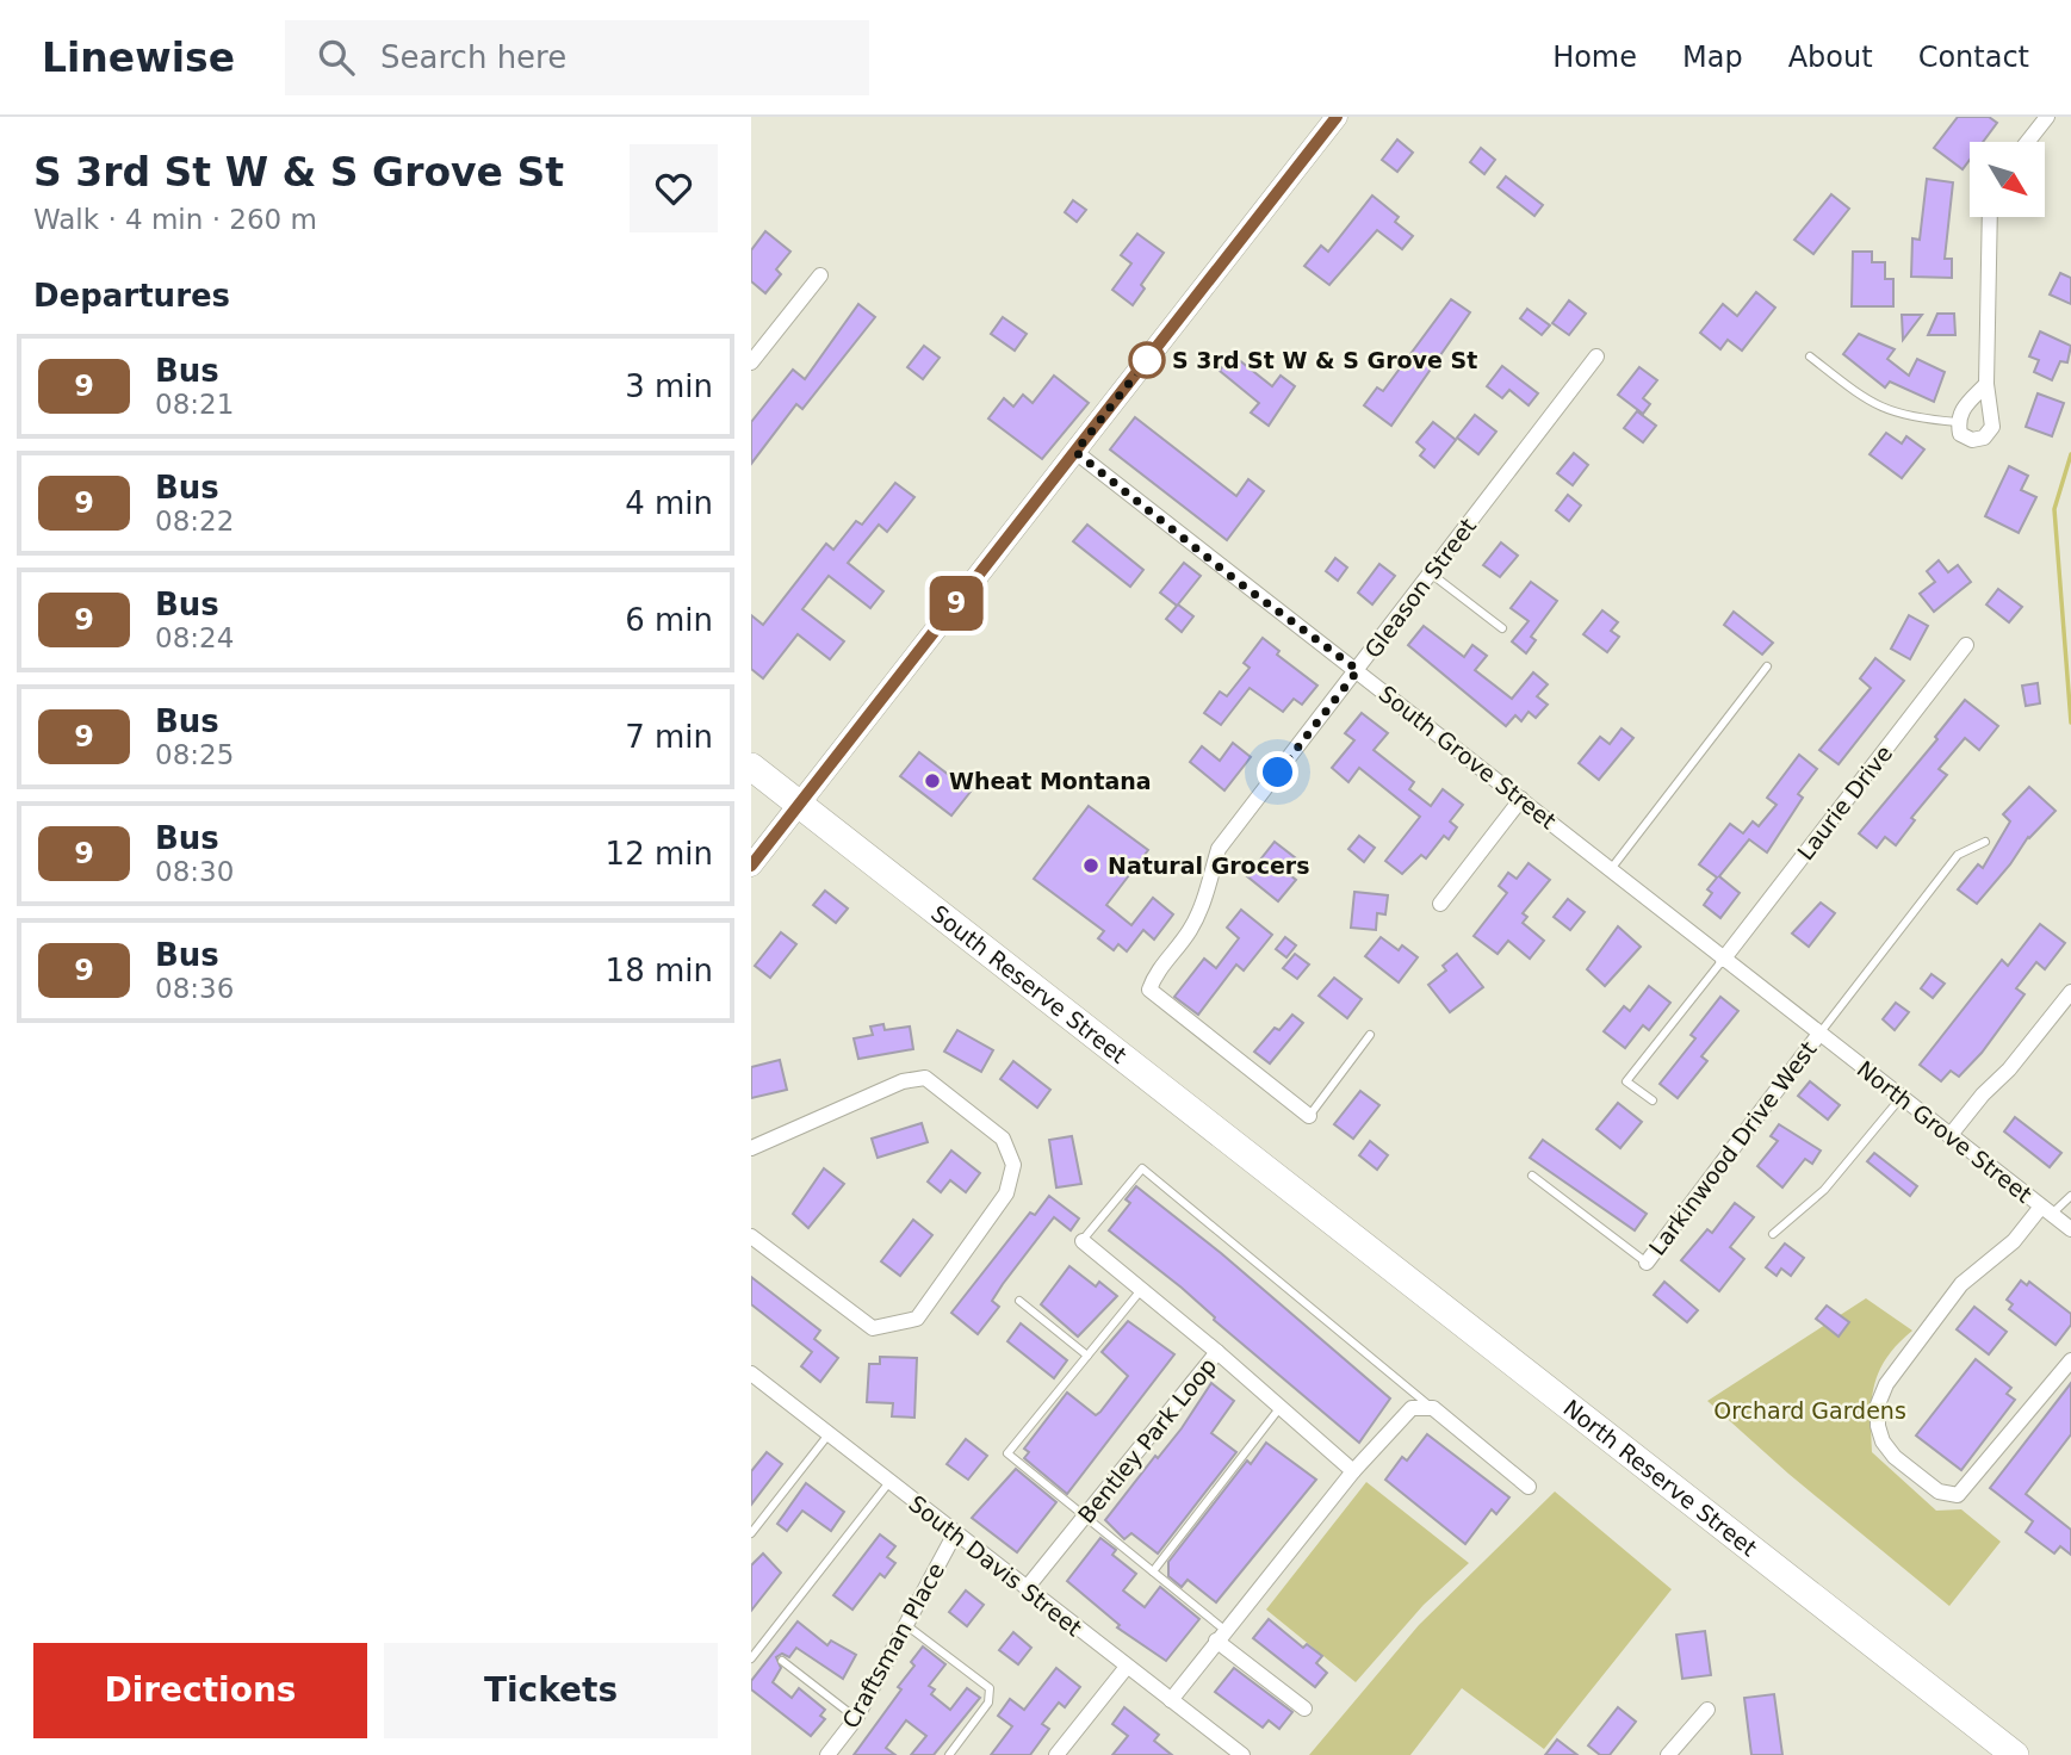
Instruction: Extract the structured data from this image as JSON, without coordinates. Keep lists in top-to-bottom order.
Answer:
{
  "streets": {
    "highway": ["South Reserve Street", "North Reserve Street"],
    "street": [
      "Gleason Street",
      "South Grove Street",
      "Laurie Drive",
      "North Grove Street",
      "Larkinwood Drive West",
      "Bentley Park Loop",
      "South Davis Street",
      "Craftsman Place"
    ]
  },
  "crossings": [
    ["Gleason Street", "South Grove Street"],
    ["South Grove Street", "Laurie Drive"],
    ["South Grove Street", "North Grove Street"],
    ["South Grove Street", "Larkinwood Drive West"],
    ["South Reserve Street", "North Reserve Street"],
    ["North Grove Street", "Larkinwood Drive West"],
    ["Bentley Park Loop", "South Davis Street"],
    ["South Davis Street", "Craftsman Place"]
  ],
  "parks": ["Orchard Gardens"],
  "places": ["S 3rd St W & S Grove St", "Wheat Montana", "Natural Grocers"],
  "lines": ["bus line 9"],
  "north": "bottom right",
  "page": {
    "header": "Linewise",
    "search": "Search here",
    "nav": [
      "Home",
      "Map",
      "About",
      "Contact"
    ],
    "heading": [
      ["S 3rd St W & S Grove St", "Walk · 4 min · 260 m"],
      "Departures"
    ],
    "on_map": "9",
    "list": [
      {
        "mark": "9",
        "name": "Bus",
        "note": "08:21",
        "value": "3 min"
      },
      {
        "mark": "9",
        "name": "Bus",
        "note": "08:22",
        "value": "4 min"
      },
      {
        "mark": "9",
        "name": "Bus",
        "note": "08:24",
        "value": "6 min"
      },
      {
        "mark": "9",
        "name": "Bus",
        "note": "08:25",
        "value": "7 min"
      },
      {
        "mark": "9",
        "name": "Bus",
        "note": "08:30",
        "value": "12 min"
      },
      {
        "mark": "9",
        "name": "Bus",
        "note": "08:36",
        "value": "18 min"
      }
    ],
    "buttons": ["Directions", "Tickets"]
  }
}
